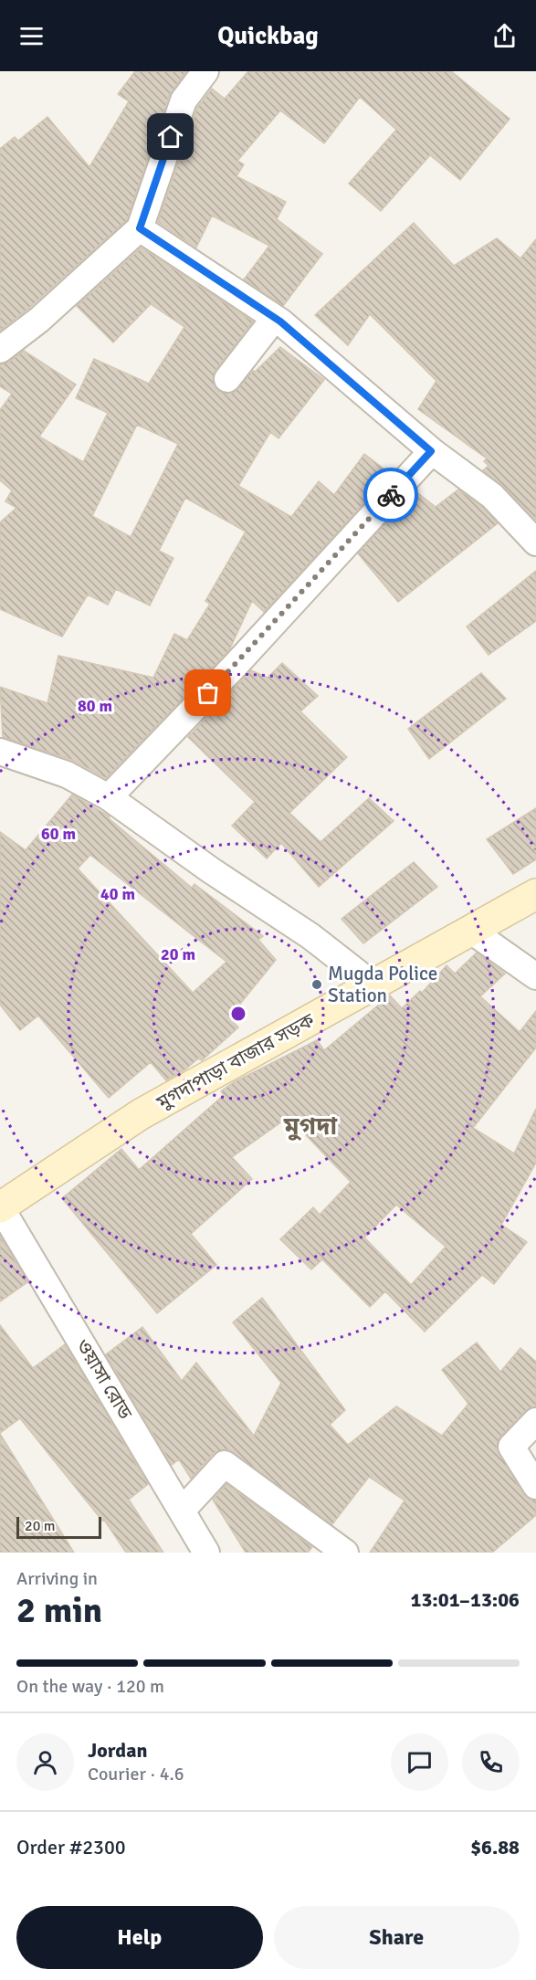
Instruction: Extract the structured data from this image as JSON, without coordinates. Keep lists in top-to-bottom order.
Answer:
{
  "streets": {
    "street": ["মুগদাপাড়া বাজার সড়ক", "ওয়াসা রোড"]
  },
  "crossings": [
    ["মুগদাপাড়া বাজার সড়ক", "ওয়াসা রোড"]
  ],
  "districts": ["মুগদা"],
  "places": ["Mugda Police Station"],
  "scale_bar": "20 m",
  "page": {
    "header": "Quickbag",
    "scale": "20 m",
    "heading": ["2 min", "Arriving in", "13:01–13:06"],
    "panel": [
      "Jordan",
      "Courier · 4.6",
      "Order #2300",
      "$6.88"
    ],
    "bar": "On the way · 120 m",
    "buttons": ["Help", "Share"]
  },
  "rings": [
    "80 m",
    "60 m",
    "40 m",
    "20 m"
  ]
}
